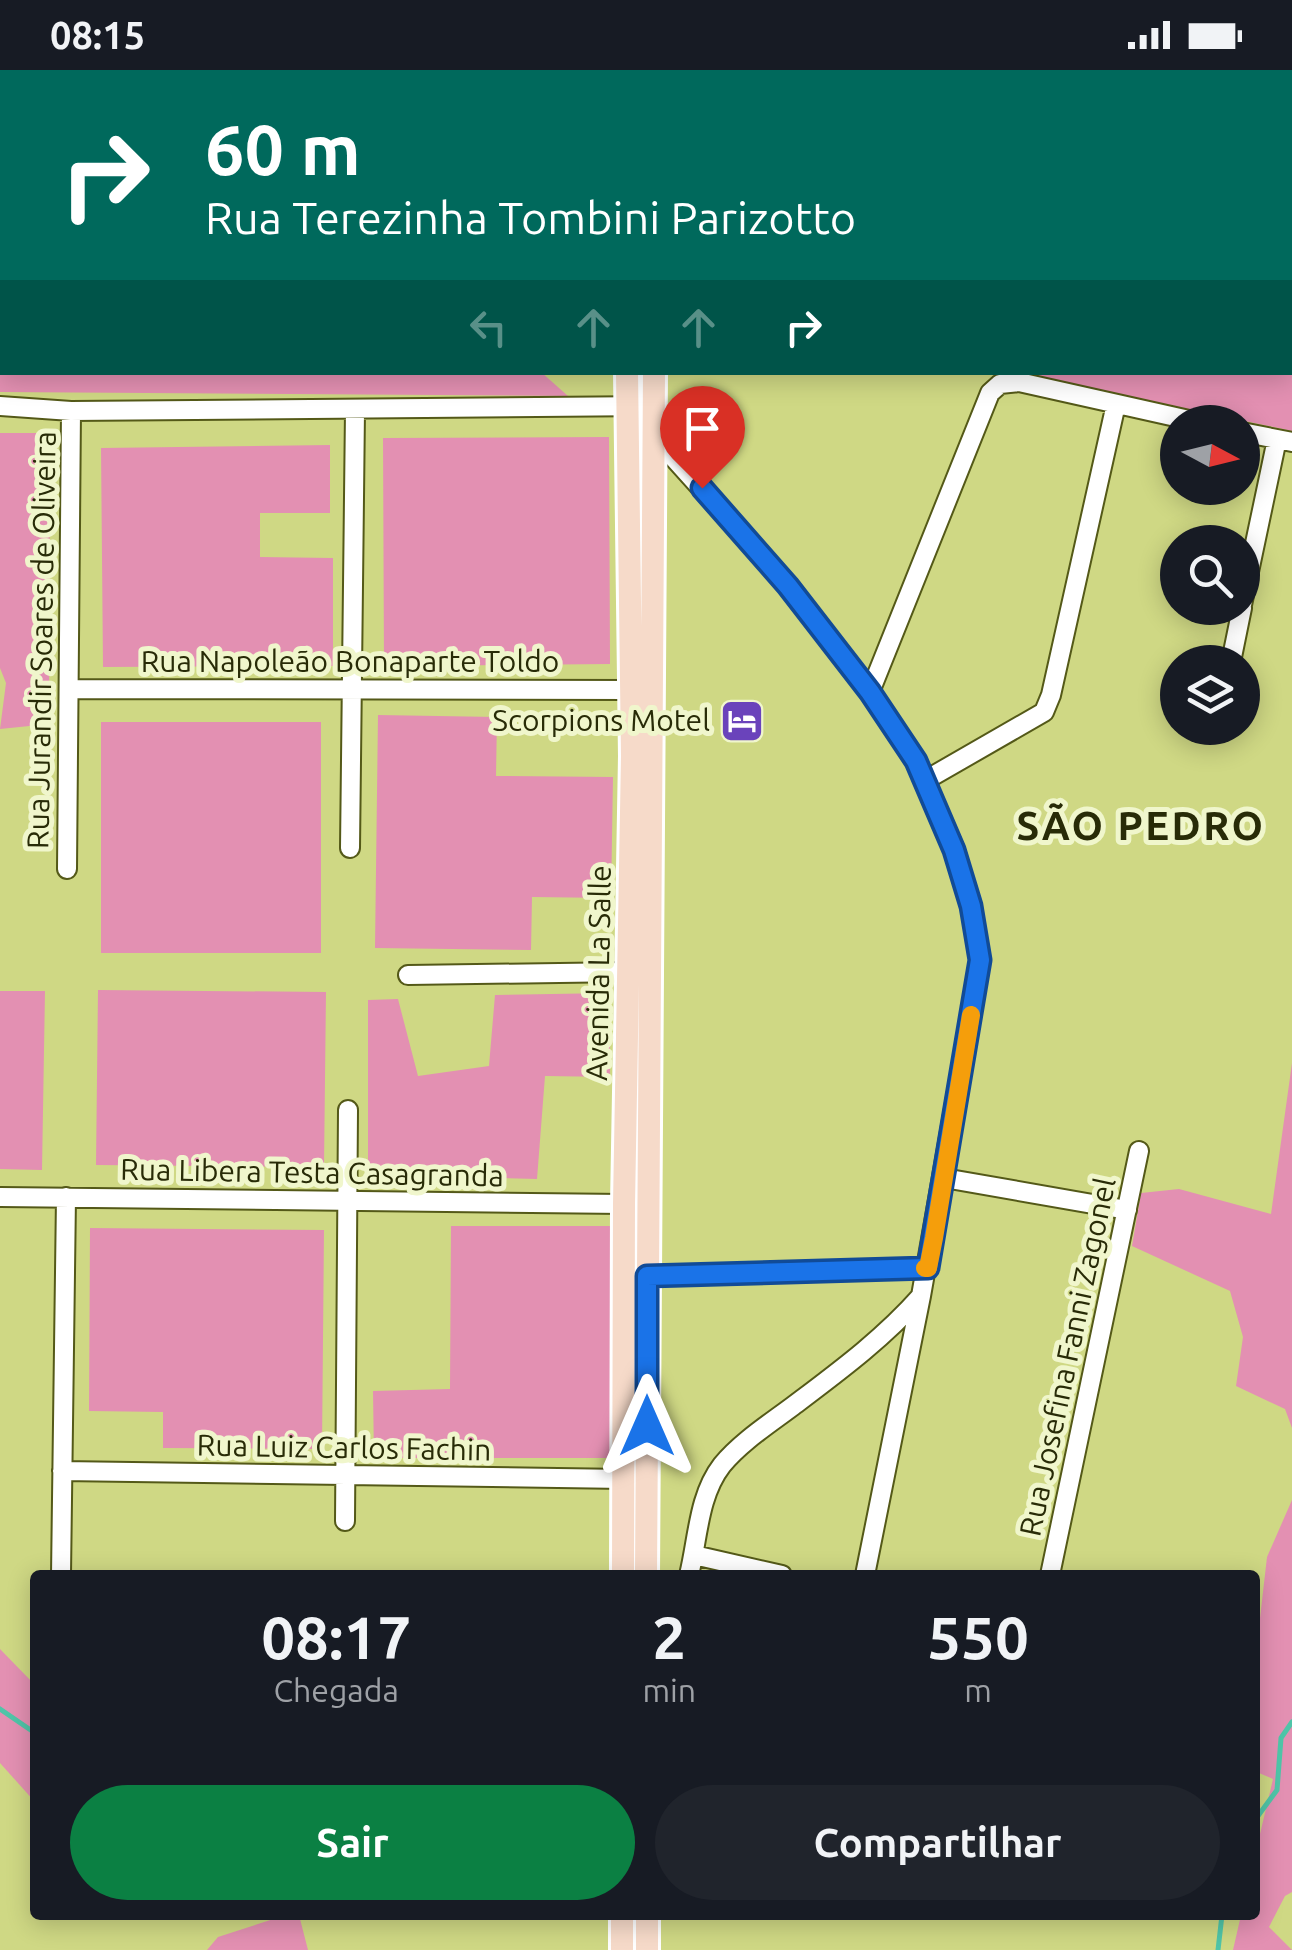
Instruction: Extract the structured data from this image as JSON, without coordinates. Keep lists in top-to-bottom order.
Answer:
{
  "streets": {
    "main road": ["Avenida La Salle"],
    "street": [
      "Rua Jurandir Soares de Oliveira",
      "Rua Napoleão Bonaparte Toldo",
      "Rua Libera Testa Casagranda",
      "Rua Josefina Fanni Zagonel",
      "Rua Luiz Carlos Fachin"
    ]
  },
  "crossings": [
    ["Rua Jurandir Soares de Oliveira", "Rua Napoleão Bonaparte Toldo"],
    ["Rua Napoleão Bonaparte Toldo", "Avenida La Salle"],
    ["Avenida La Salle", "Rua Libera Testa Casagranda"],
    ["Avenida La Salle", "Rua Luiz Carlos Fachin"]
  ],
  "districts": ["SÃO PEDRO"],
  "places": {
    "hotel": ["Scorpions Motel"]
  },
  "north": "right",
  "page": {
    "status": "08:15",
    "turn": ["60 m", "Rua Terezinha Tombini Parizotto"],
    "eta": [
      "08:17",
      "Chegada",
      "2",
      "min",
      "550",
      "m"
    ],
    "buttons": ["Sair", "Compartilhar"]
  }
}
